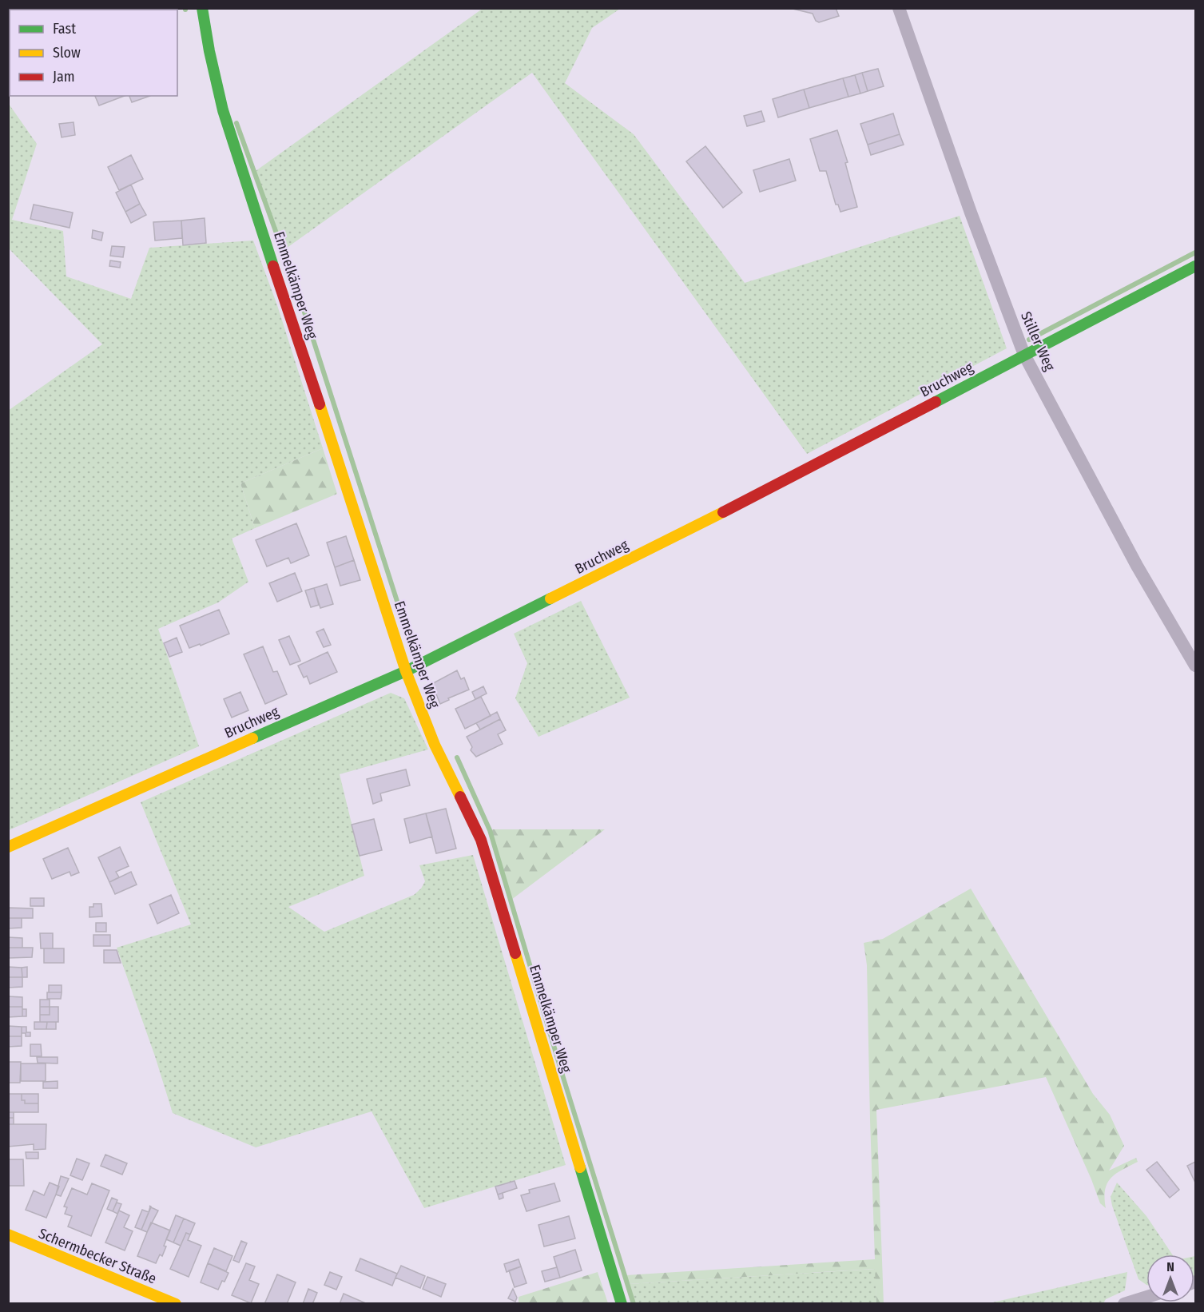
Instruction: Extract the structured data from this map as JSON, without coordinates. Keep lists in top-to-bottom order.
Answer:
{
  "streets": {
    "street": [
      "Emmelkämper Weg",
      "Stiller Weg",
      "Bruchweg",
      "Schermbecker Straße"
    ]
  },
  "crossings": [
    ["Emmelkämper Weg", "Bruchweg"],
    ["Stiller Weg", "Bruchweg"]
  ],
  "legend": ["Fast", "Slow", "Jam"],
  "north": "top"
}
